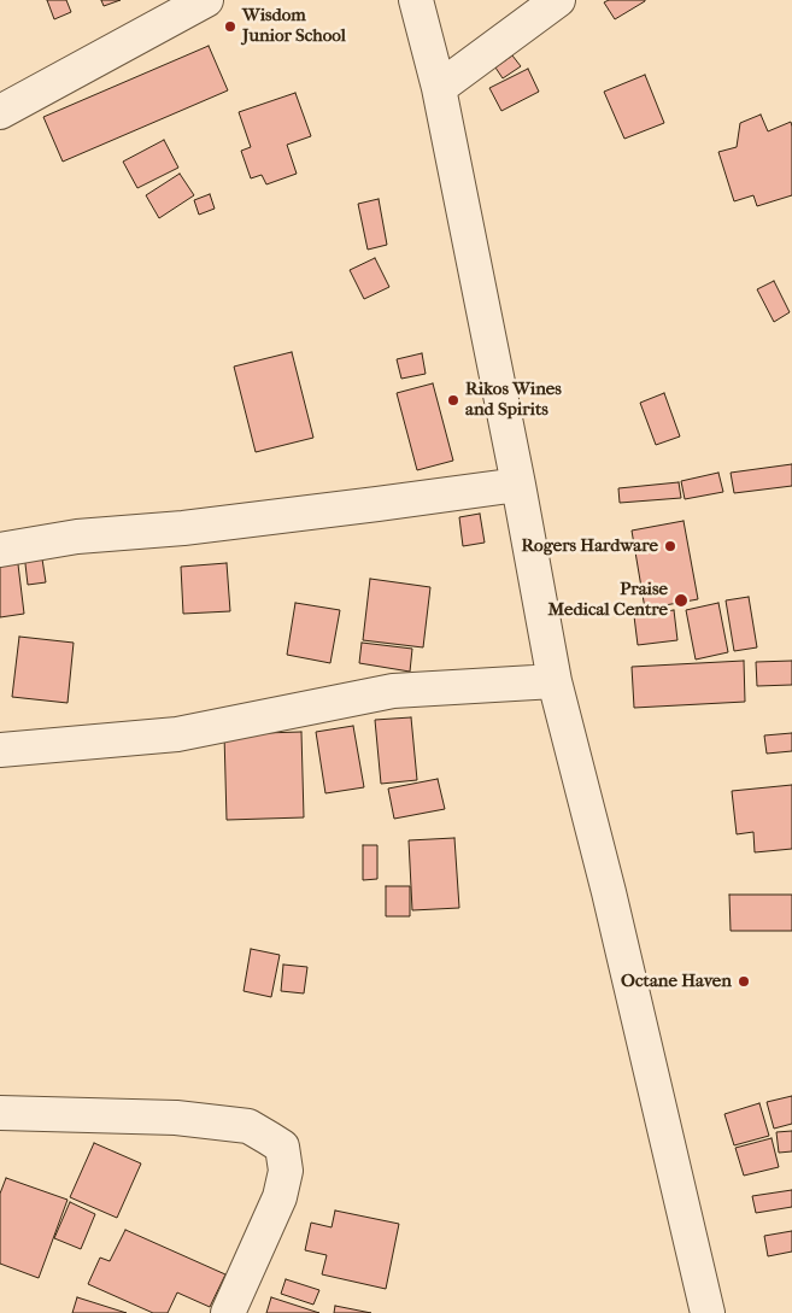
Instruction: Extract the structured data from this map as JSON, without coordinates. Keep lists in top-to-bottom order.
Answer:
{
  "places": [
    "Wisdom Junior School",
    "Rikos Wines and Spirits",
    "Rogers Hardware",
    "Praise Medical Centre",
    "Octane Haven"
  ]
}
